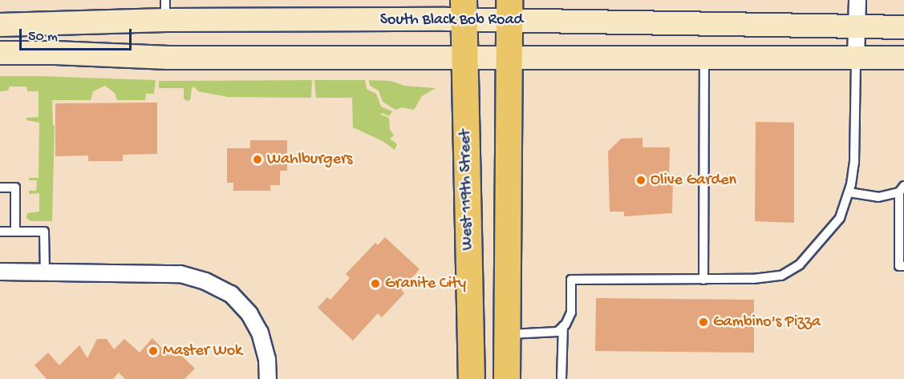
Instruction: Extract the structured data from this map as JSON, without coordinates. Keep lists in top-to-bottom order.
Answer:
{
  "streets": {
    "main road": ["South Black Bob Road", "West 119th Street"]
  },
  "crossings": [
    ["South Black Bob Road", "West 119th Street"]
  ],
  "places": [
    "Wahlburgers",
    "Olive Garden",
    "Granite City",
    "Gambino's Pizza",
    "Master Wok"
  ],
  "scale_bar": "50 m"
}
